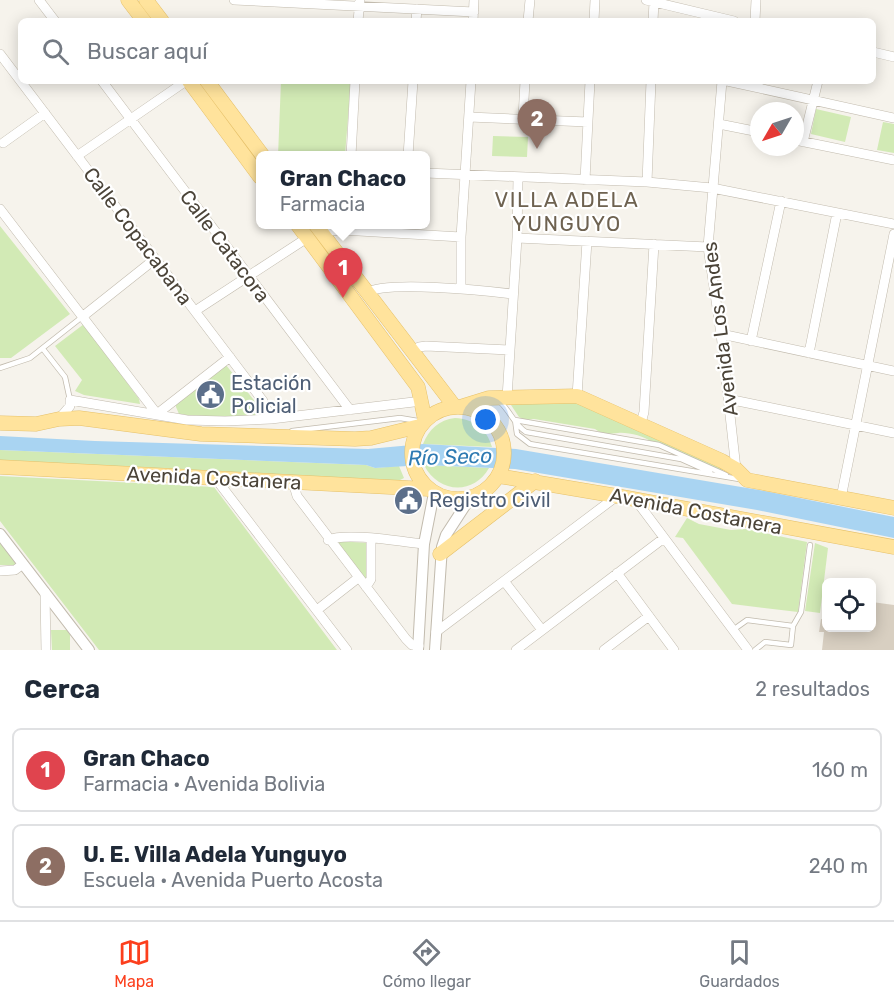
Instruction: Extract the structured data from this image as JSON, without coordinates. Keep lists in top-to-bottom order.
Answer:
{
  "streets": {
    "main road": ["Avenida Costanera"],
    "street": ["Calle Copacabana", "Calle Catacora", "Avenida Los Andes"]
  },
  "crossings": [
    ["Avenida Los Andes", "Avenida Costanera"]
  ],
  "districts": ["VILLA ADELA YUNGUYO"],
  "water": ["Río Seco"],
  "places": {
    "public building": ["Estación Policial", "Registro Civil"]
  },
  "north": "bottom left",
  "page": {
    "search": "Buscar aquí",
    "pins": ["2", "1"],
    "popup": ["Gran Chaco", "Farmacia"],
    "heading": ["Cerca", "2 resultados"],
    "list": [
      {
        "mark": "1",
        "name": "Gran Chaco",
        "note": "Farmacia · Avenida Bolivia",
        "value": "160 m"
      },
      {
        "mark": "2",
        "name": "U. E. Villa Adela Yunguyo",
        "note": "Escuela · Avenida Puerto Acosta",
        "value": "240 m"
      }
    ],
    "nav": ["Mapa", "Cómo llegar", "Guardados"]
  }
}
